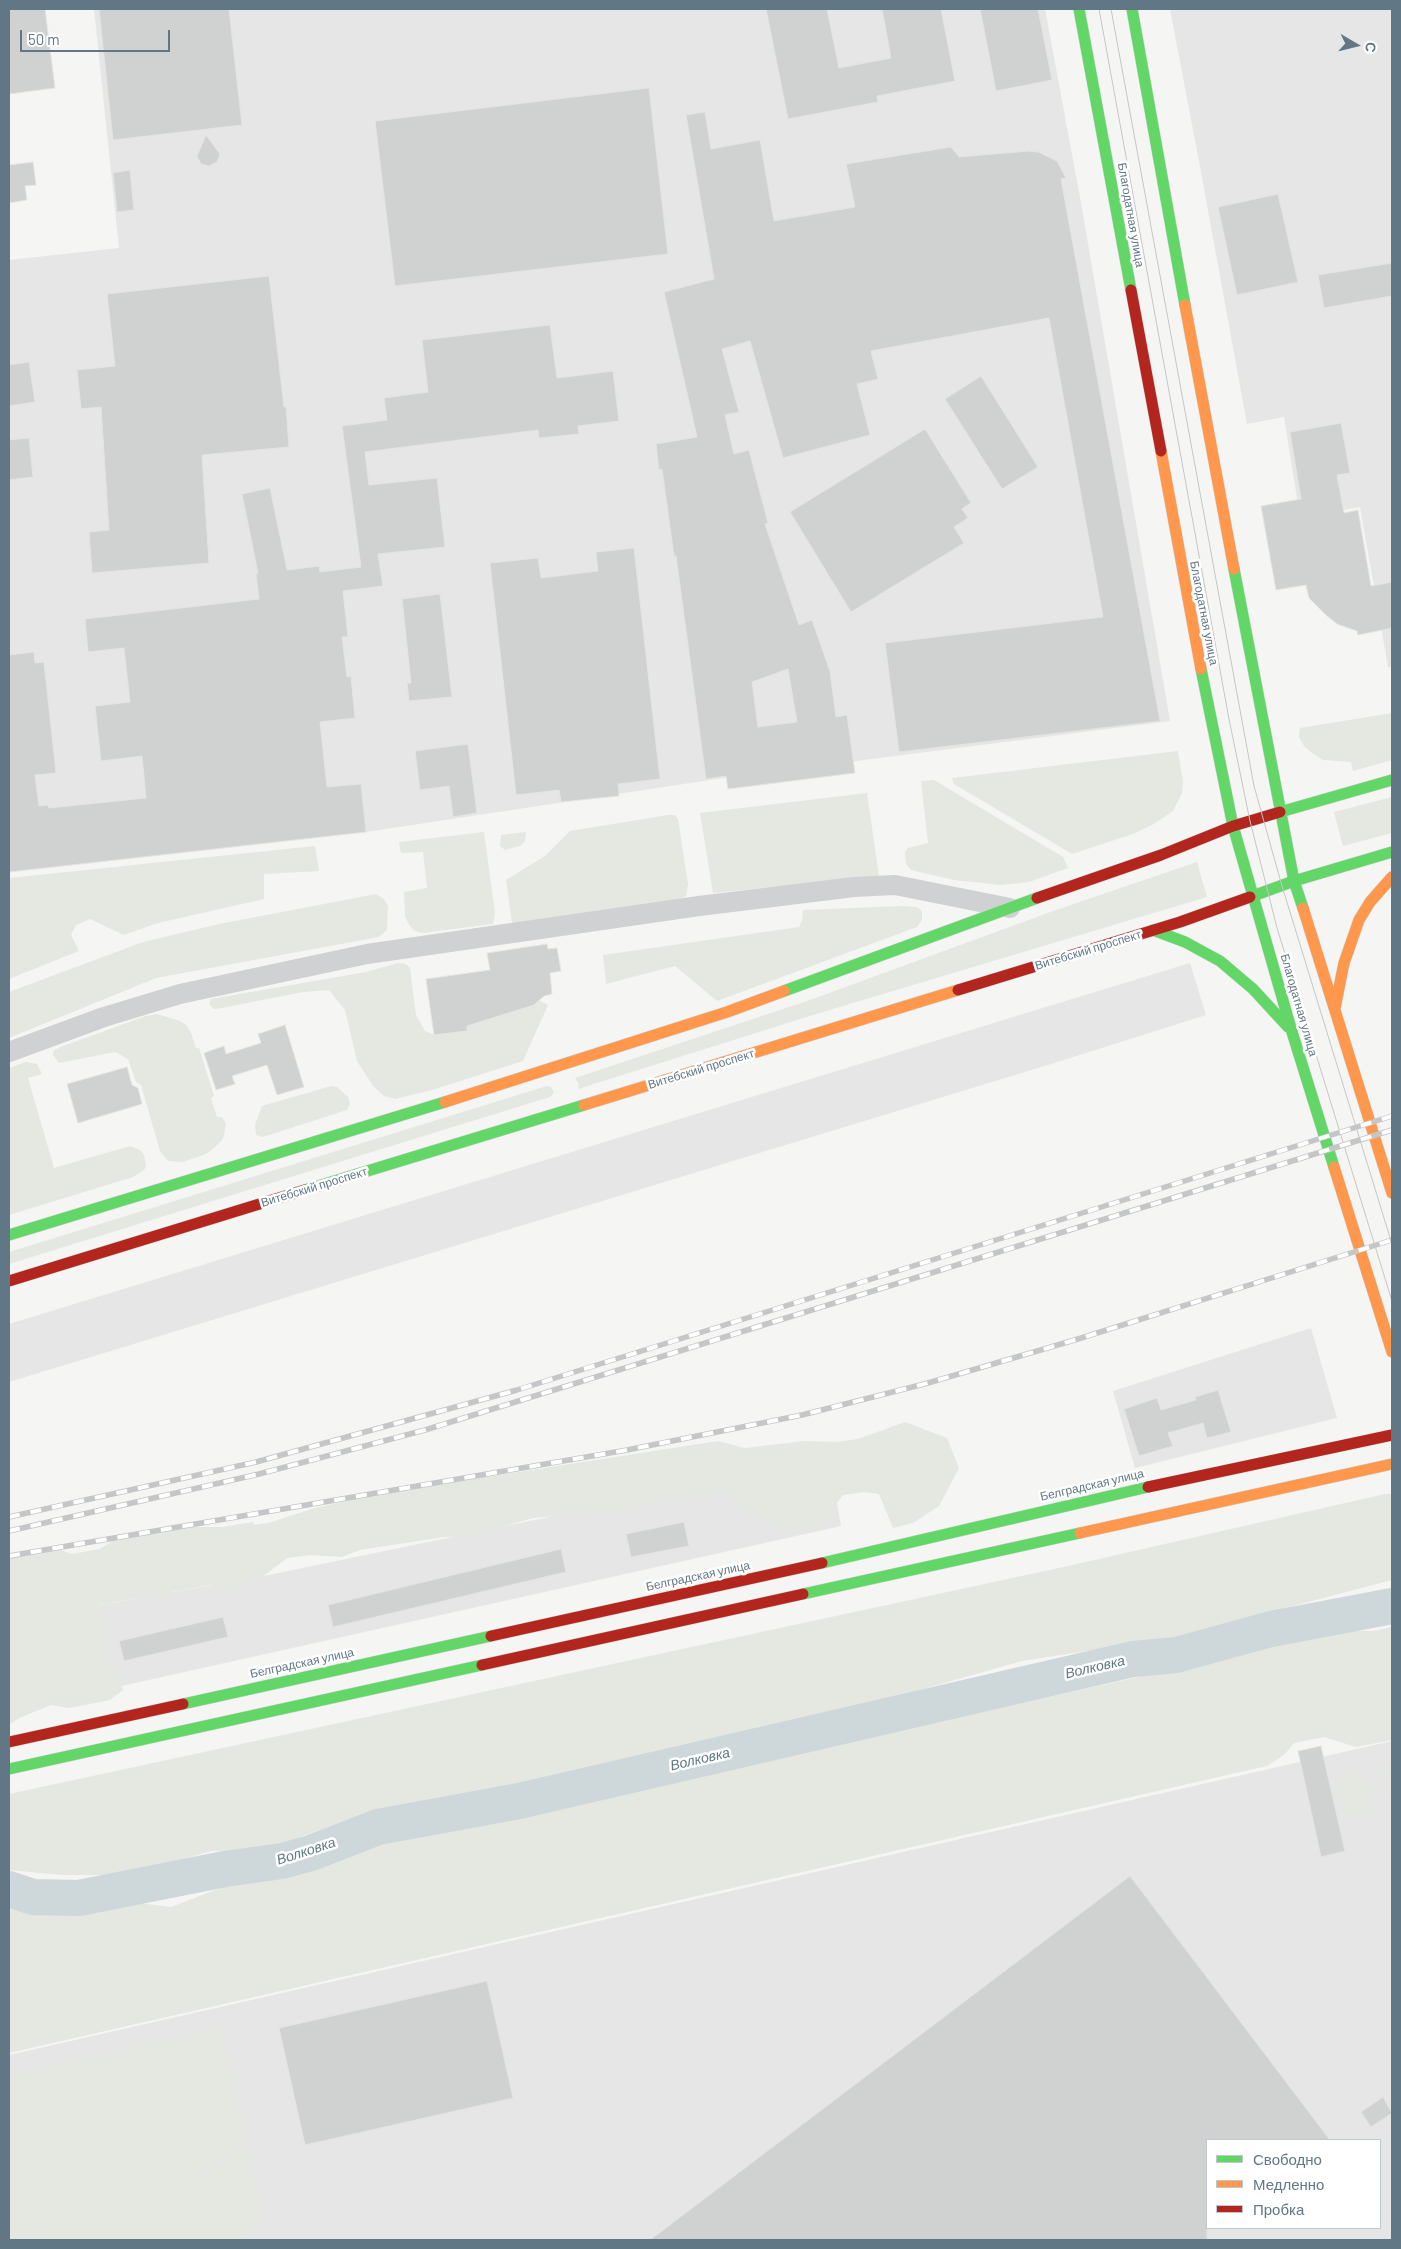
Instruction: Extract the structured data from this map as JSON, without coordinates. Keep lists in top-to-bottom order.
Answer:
{
  "streets": {
    "main road": ["Благодатная улица", "Витебский проспект", "Белградская улица"]
  },
  "crossings": [
    ["Благодатная улица", "Витебский проспект"]
  ],
  "water": ["Волковка"],
  "legend": ["Свободно", "Медленно", "Пробка"],
  "scale_bar": "50 m",
  "north": "right"
}
